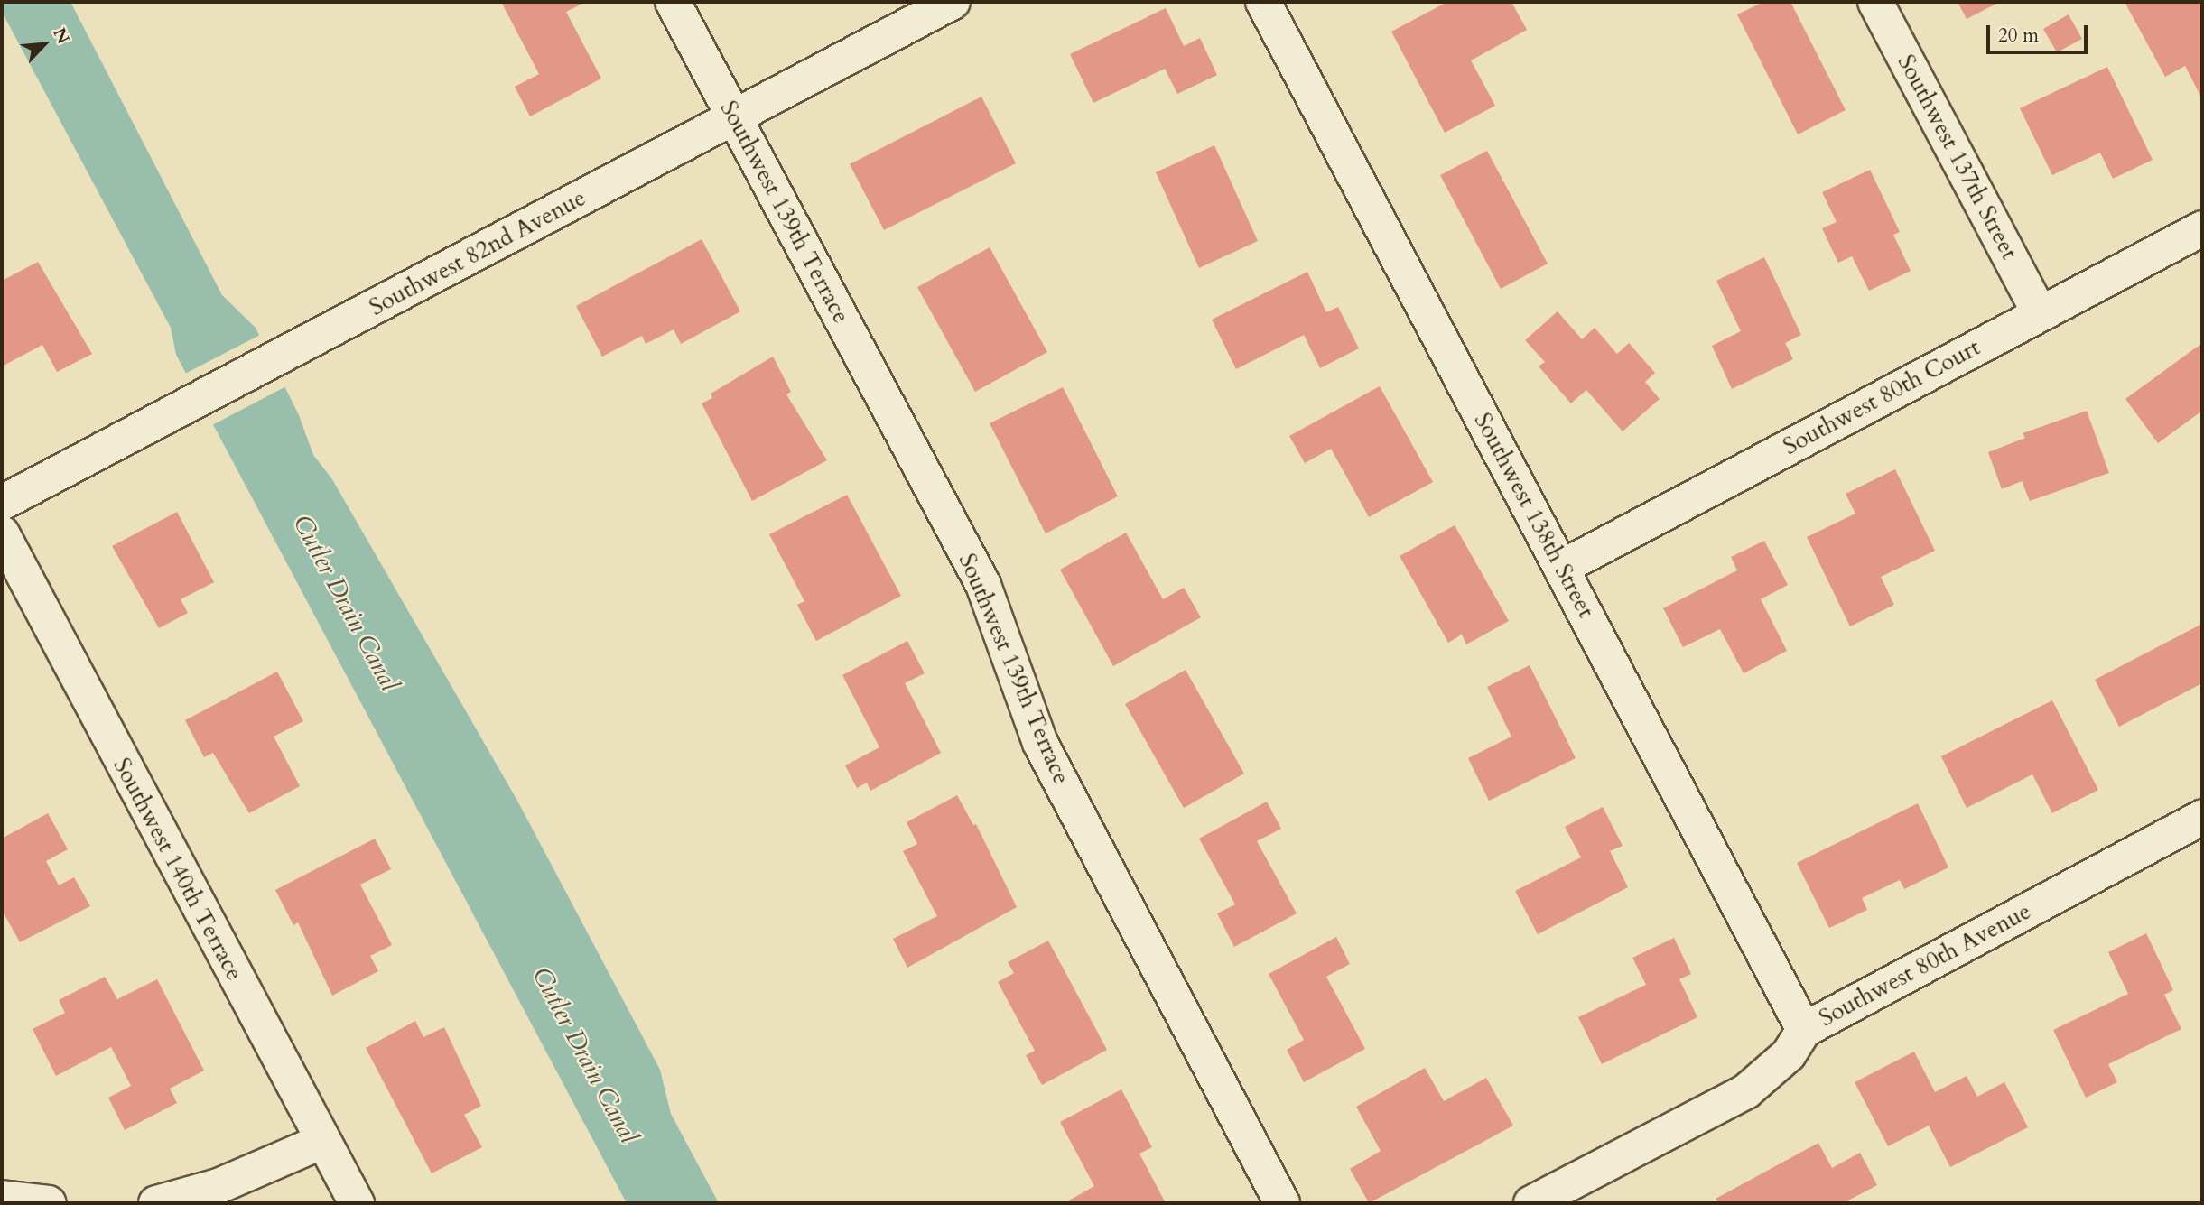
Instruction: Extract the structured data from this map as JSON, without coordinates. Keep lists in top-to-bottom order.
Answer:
{
  "streets": {
    "street": [
      "Southwest 137th Street",
      "Southwest 139th Terrace",
      "Southwest 82nd Avenue",
      "Southwest 80th Court",
      "Southwest 138th Street",
      "Southwest 140th Terrace",
      "Southwest 80th Avenue"
    ]
  },
  "crossings": [
    ["Southwest 137th Street", "Southwest 80th Court"],
    ["Southwest 139th Terrace", "Southwest 82nd Avenue"],
    ["Southwest 80th Court", "Southwest 138th Street"],
    ["Southwest 138th Street", "Southwest 80th Avenue"]
  ],
  "water": ["Cutler Drain Canal"],
  "scale_bar": "20 m",
  "north": "top right"
}
